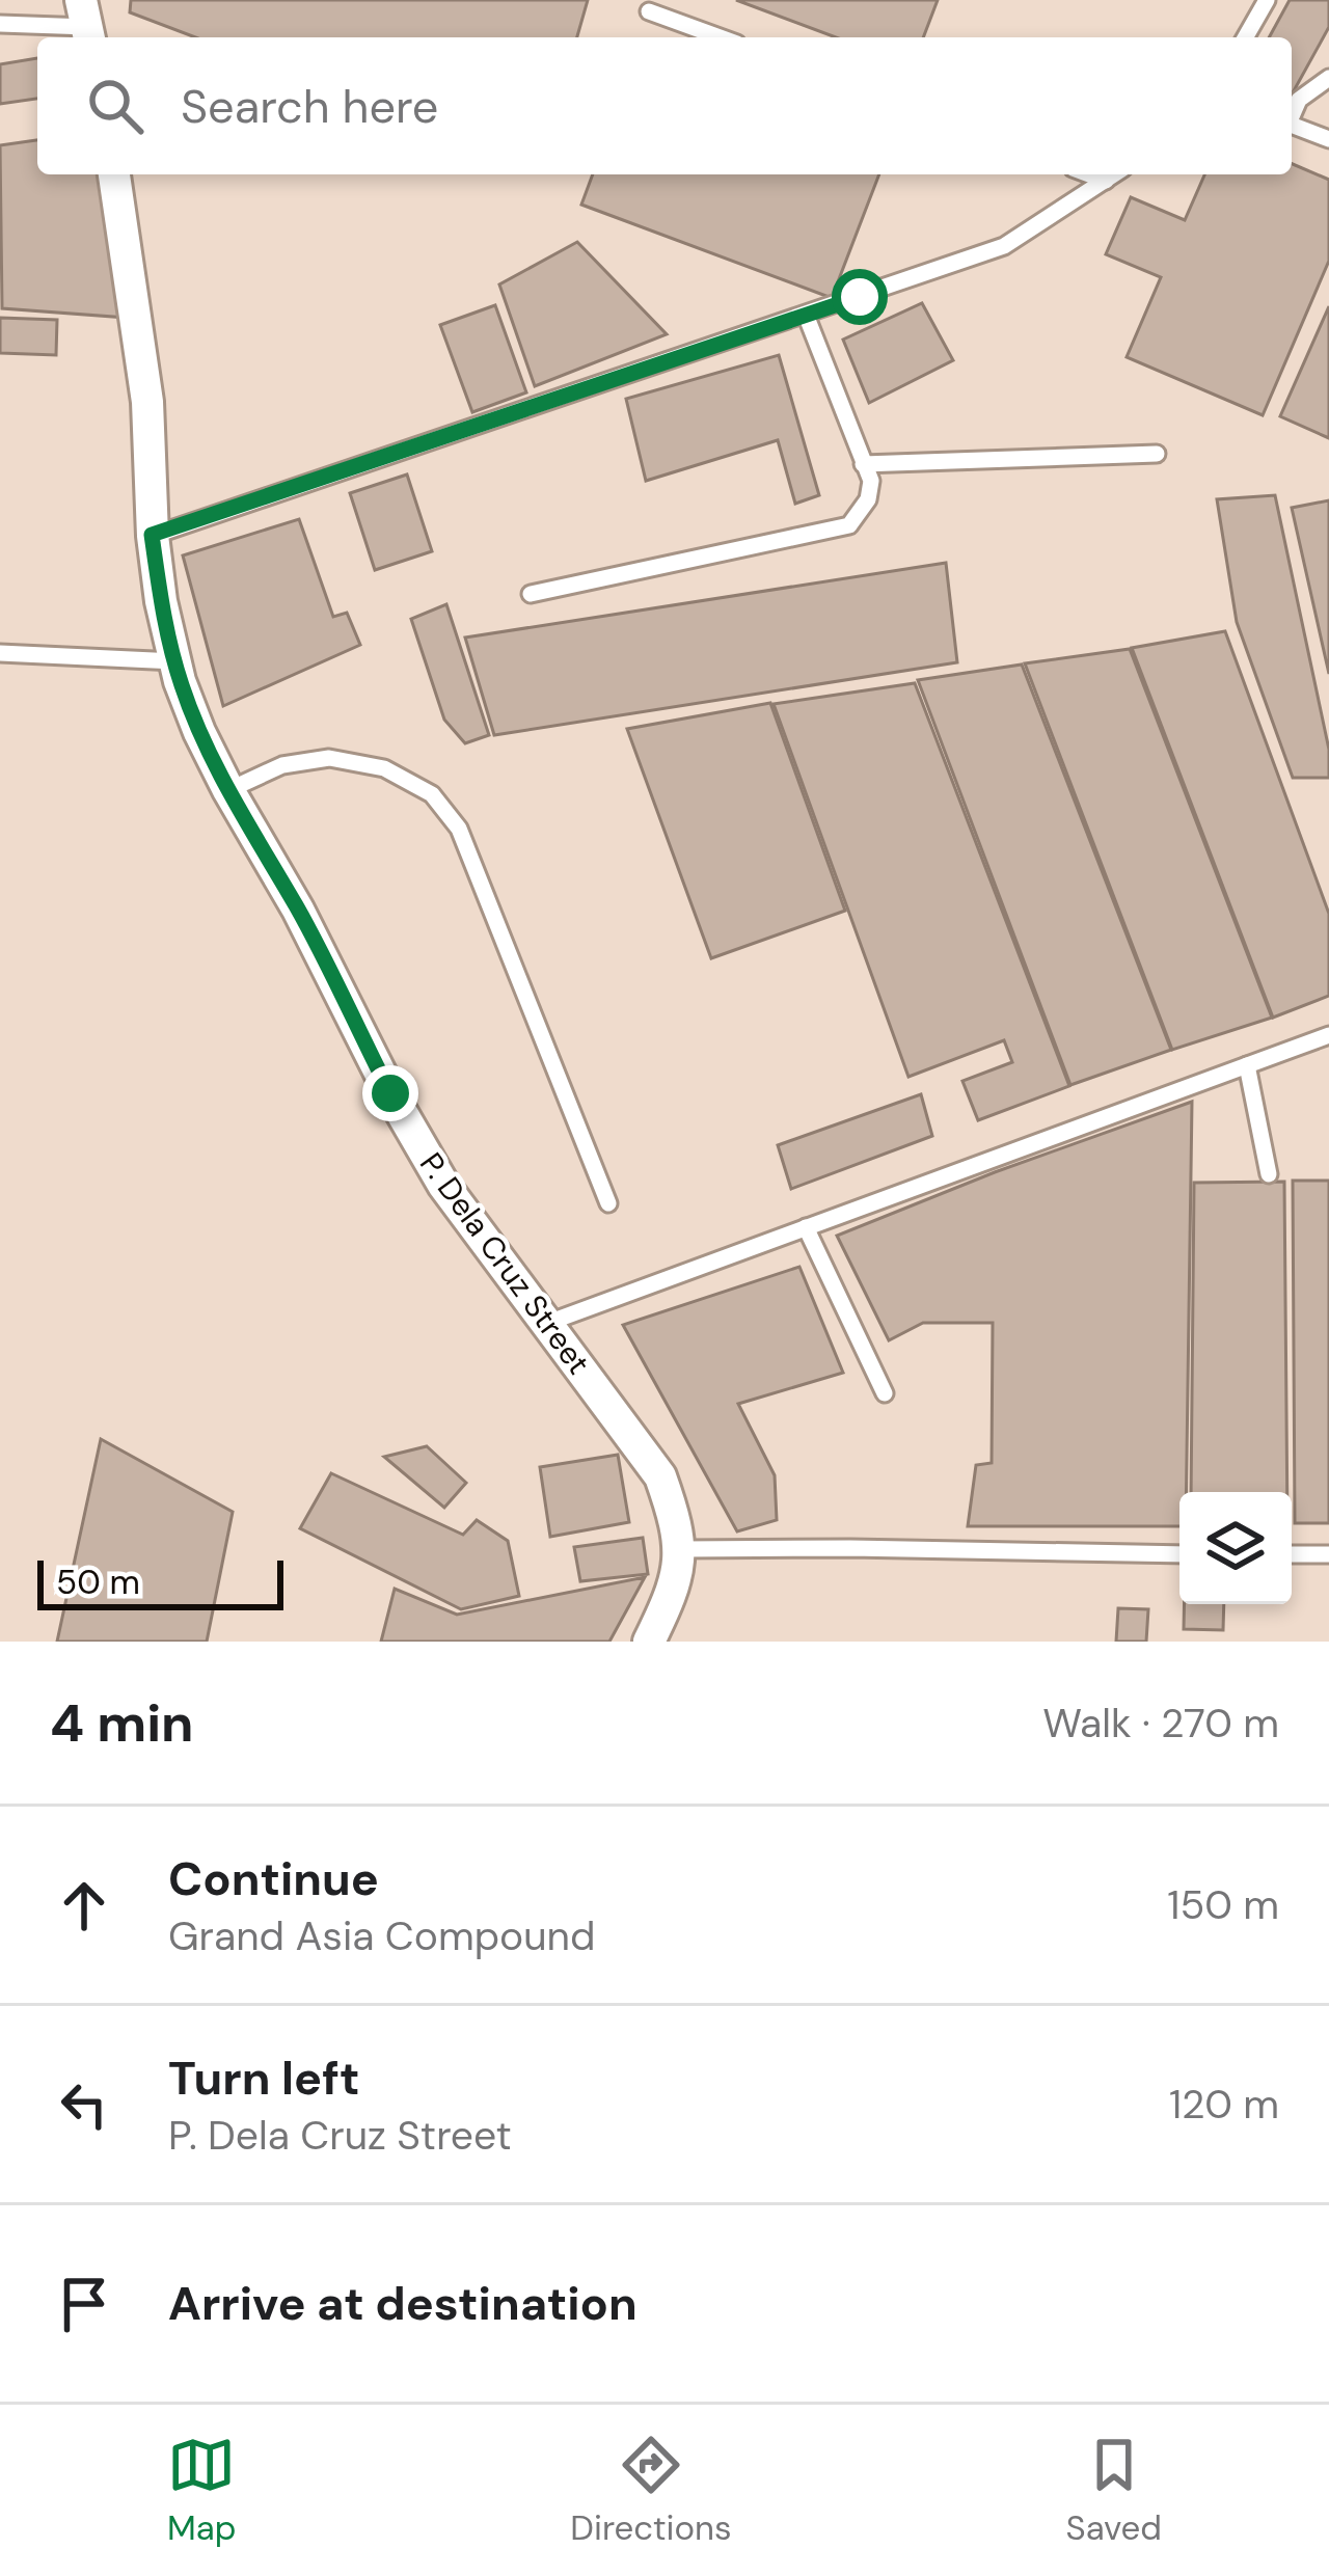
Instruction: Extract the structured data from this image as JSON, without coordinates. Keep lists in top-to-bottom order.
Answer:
{
  "streets": {
    "street": ["P. Dela Cruz Street"]
  },
  "scale_bar": "50 m",
  "page": {
    "search": "Search here",
    "scale": "50 m",
    "heading": ["4 min", "Walk · 270 m"],
    "list": [
      ["Continue", "Grand Asia Compound", "150 m"],
      ["Turn left", "P. Dela Cruz Street", "120 m"],
      "Arrive at destination"
    ],
    "nav": ["Map", "Directions", "Saved"]
  }
}
